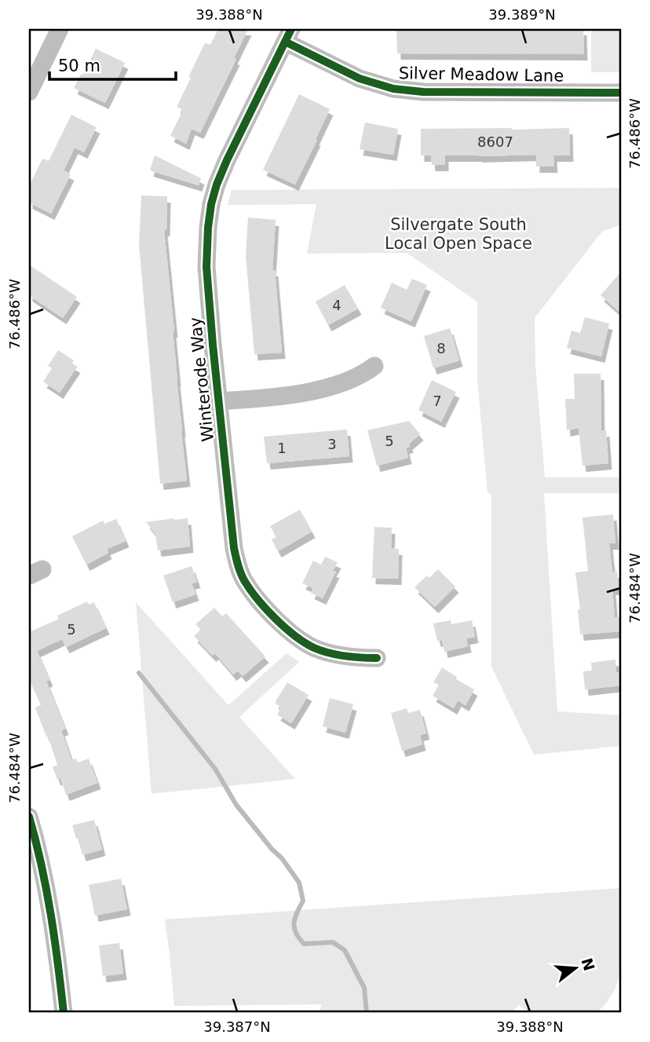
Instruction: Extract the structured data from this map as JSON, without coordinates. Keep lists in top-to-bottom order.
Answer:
{
  "streets": {
    "street": ["Silver Meadow Lane", "Winterode Way"]
  },
  "crossings": [
    ["Silver Meadow Lane", "Winterode Way"]
  ],
  "parks": ["Silvergate South Local Open Space"],
  "house_numbers": [
    "8607",
    "4",
    "8",
    "7",
    "5",
    "3",
    "1",
    "5"
  ],
  "scale_bar": "50 m",
  "north": "right",
  "coordinates": [
    "39.388°N",
    "39.389°N",
    "76.486°W",
    "76.484°W",
    "39.387°N"
  ]
}
